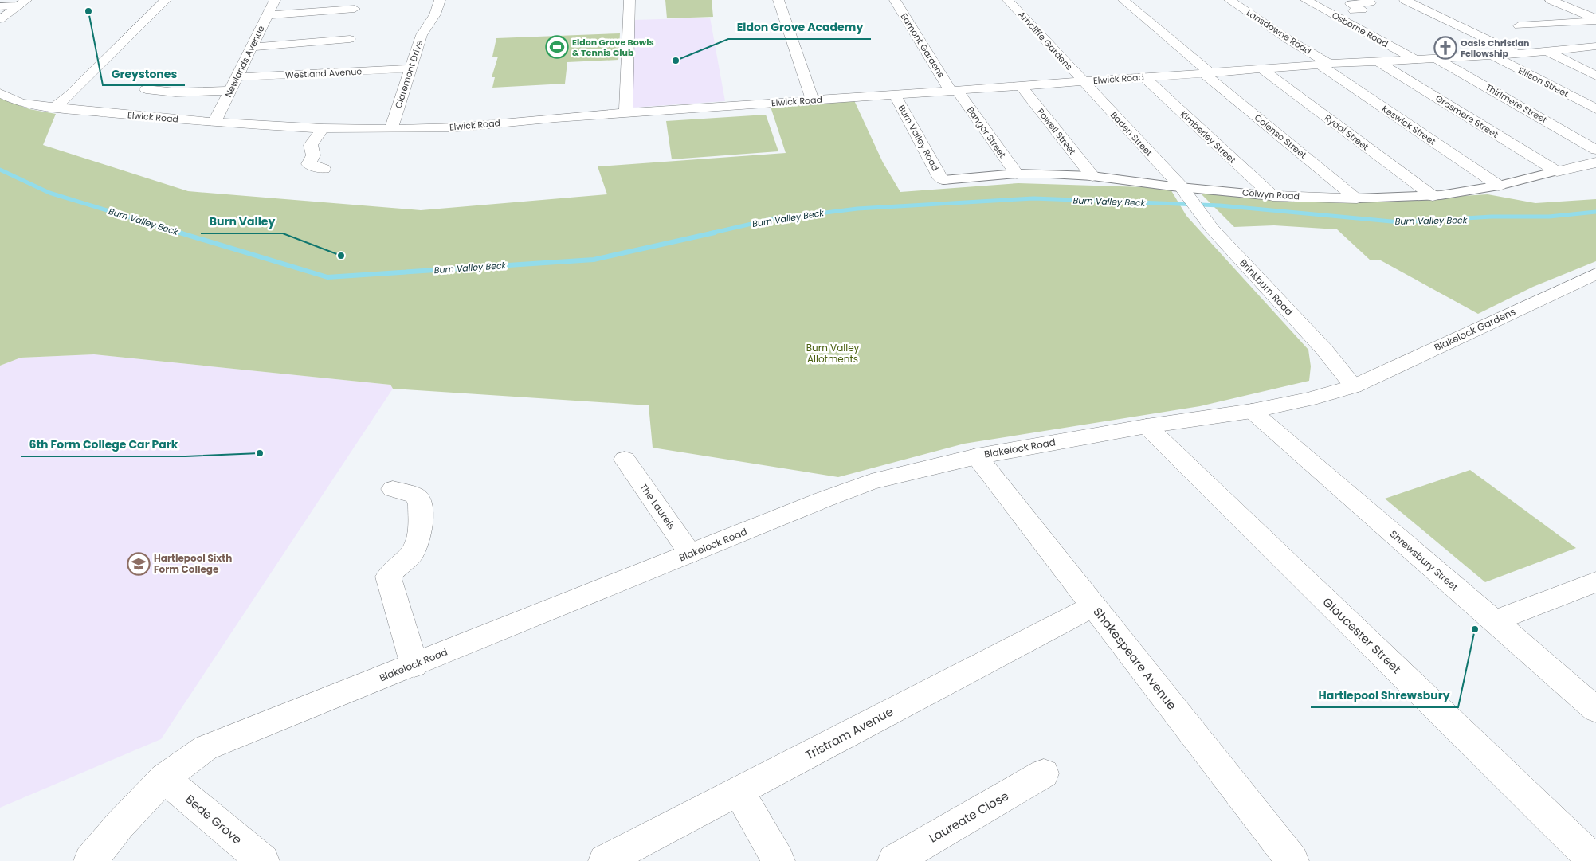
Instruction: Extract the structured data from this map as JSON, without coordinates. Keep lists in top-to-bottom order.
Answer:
{
  "streets": {
    "street": [
      "Osborne Road",
      "Lansdowne Road",
      "Arncliffe Gardens",
      "Eamont Gardens",
      "Newlands Avenue",
      "Westland Avenue",
      "Claremont Drive",
      "Elwick Road",
      "Ellison Street",
      "Thirlmere Street",
      "Grasmere Street",
      "Keswick Street",
      "Powell Street",
      "Bangor Street",
      "Rydal Street",
      "Baden Street",
      "Colenso Street",
      "Kimberley Street",
      "Burn Valley Road",
      "Colwyn Road",
      "Brinkburn Road",
      "Blakelock Gardens",
      "Blakelock Road",
      "The Laurels",
      "Shrewsbury Street",
      "Gloucester Street",
      "Shakespeare Avenue",
      "Tristram Avenue",
      "Laureate Close",
      "Bede Grove"
    ]
  },
  "crossings": [
    ["Osborne Road", "Elwick Road"],
    ["Lansdowne Road", "Elwick Road"],
    ["Lansdowne Road", "Keswick Street"],
    ["Arncliffe Gardens", "Elwick Road"],
    ["Arncliffe Gardens", "Baden Street"],
    ["Eamont Gardens", "Elwick Road"],
    ["Eamont Gardens", "Bangor Street"],
    ["Newlands Avenue", "Westland Avenue"],
    ["Newlands Avenue", "Elwick Road"],
    ["Westland Avenue", "Claremont Drive"],
    ["Claremont Drive", "Elwick Road"],
    ["Elwick Road", "Ellison Street"],
    ["Elwick Road", "Thirlmere Street"],
    ["Elwick Road", "Grasmere Street"],
    ["Elwick Road", "Keswick Street"],
    ["Elwick Road", "Powell Street"],
    ["Elwick Road", "Bangor Street"],
    ["Elwick Road", "Rydal Street"],
    ["Elwick Road", "Baden Street"],
    ["Elwick Road", "Colenso Street"],
    ["Elwick Road", "Kimberley Street"],
    ["Elwick Road", "Burn Valley Road"],
    ["Grasmere Street", "Colwyn Road"],
    ["Keswick Street", "Colwyn Road"],
    ["Powell Street", "Colwyn Road"],
    ["Bangor Street", "Colwyn Road"],
    ["Rydal Street", "Colwyn Road"],
    ["Baden Street", "Colwyn Road"],
    ["Baden Street", "Brinkburn Road"],
    ["Colenso Street", "Colwyn Road"],
    ["Kimberley Street", "Colwyn Road"],
    ["Burn Valley Road", "Colwyn Road"],
    ["Colwyn Road", "Brinkburn Road"],
    ["Brinkburn Road", "Blakelock Gardens"],
    ["Brinkburn Road", "Blakelock Road"],
    ["Blakelock Gardens", "Blakelock Road"],
    ["Blakelock Road", "The Laurels"],
    ["Blakelock Road", "Shrewsbury Street"],
    ["Blakelock Road", "Gloucester Street"],
    ["Blakelock Road", "Shakespeare Avenue"],
    ["Blakelock Road", "Bede Grove"],
    ["Shakespeare Avenue", "Tristram Avenue"]
  ],
  "water": ["Burn Valley Beck"],
  "parks": ["Burn Valley Allotments"],
  "places": {
    "other": [
      "Greystones",
      "Eldon Grove Academy",
      "Burn Valley",
      "6th Form College Car Park",
      "Hartlepool Shrewsbury"
    ],
    "sports": ["Eldon Grove Bowls & Tennis Club"],
    "church": ["Oasis Christian Fellowship"],
    "school or university": ["Hartlepool Sixth Form College"]
  }
}
